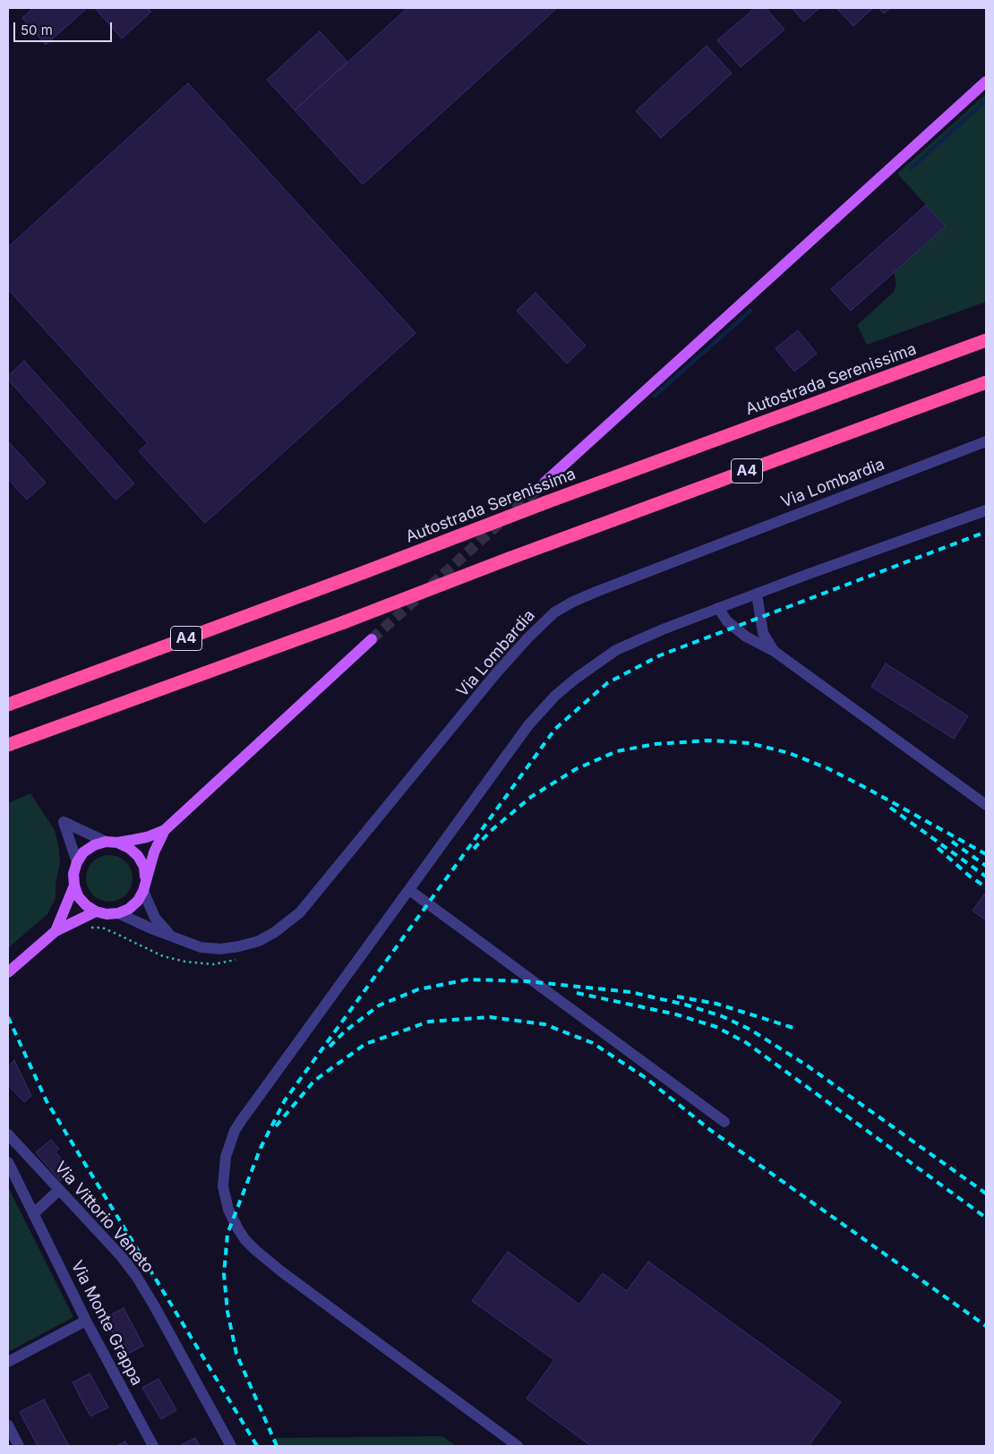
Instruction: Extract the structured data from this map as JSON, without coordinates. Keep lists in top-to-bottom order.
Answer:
{
  "streets": {
    "highway": ["Autostrada Serenissima", "A4"],
    "street": ["Via Lombardia", "Via Vittorio Veneto", "Via Monte Grappa"]
  },
  "scale_bar": "50 m"
}
